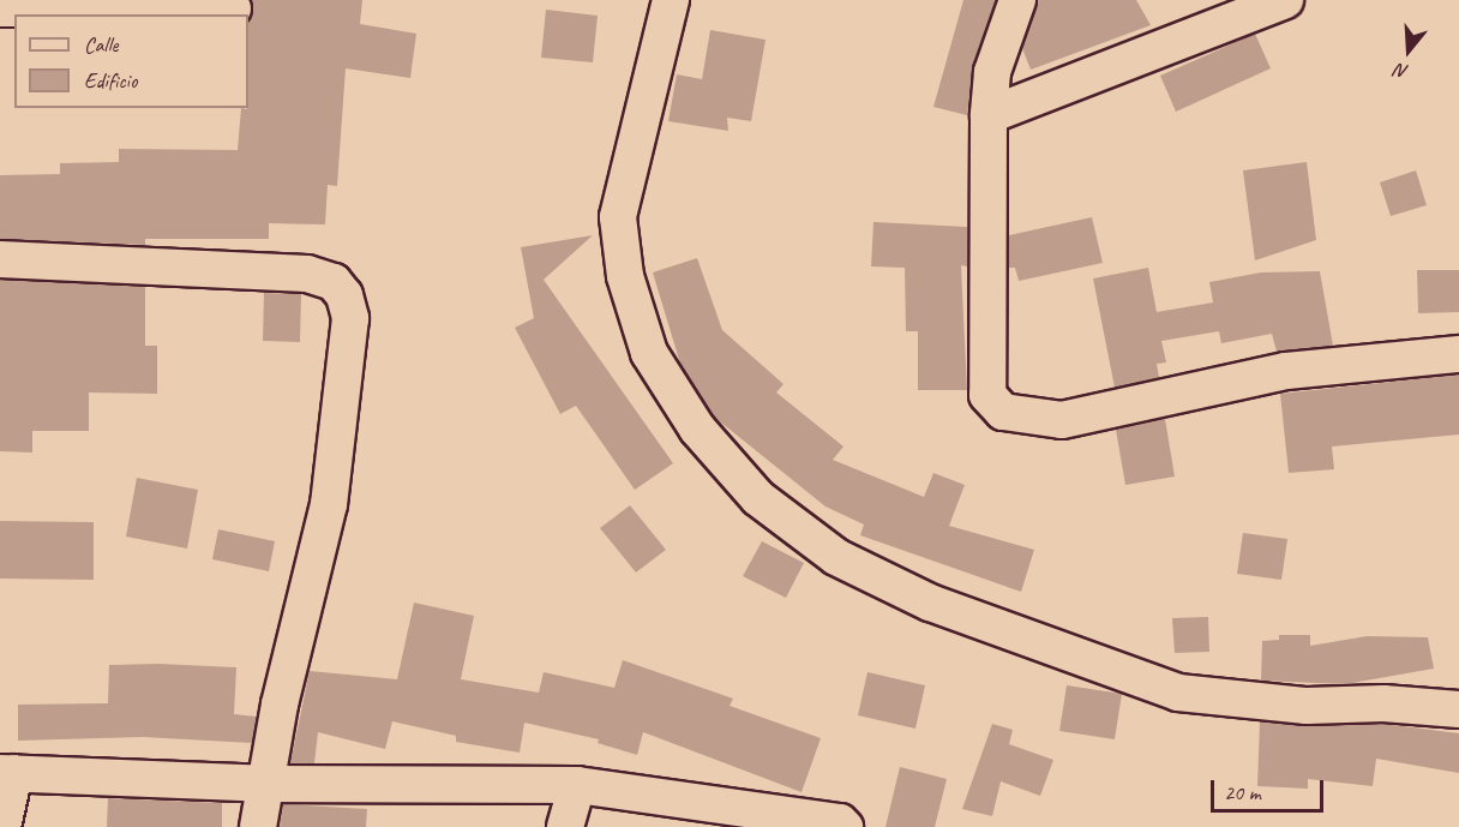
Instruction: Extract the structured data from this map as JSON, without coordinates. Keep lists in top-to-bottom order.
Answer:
{
  "legend": ["Calle", "Edificio"],
  "scale_bar": "20 m",
  "north": "bottom"
}
